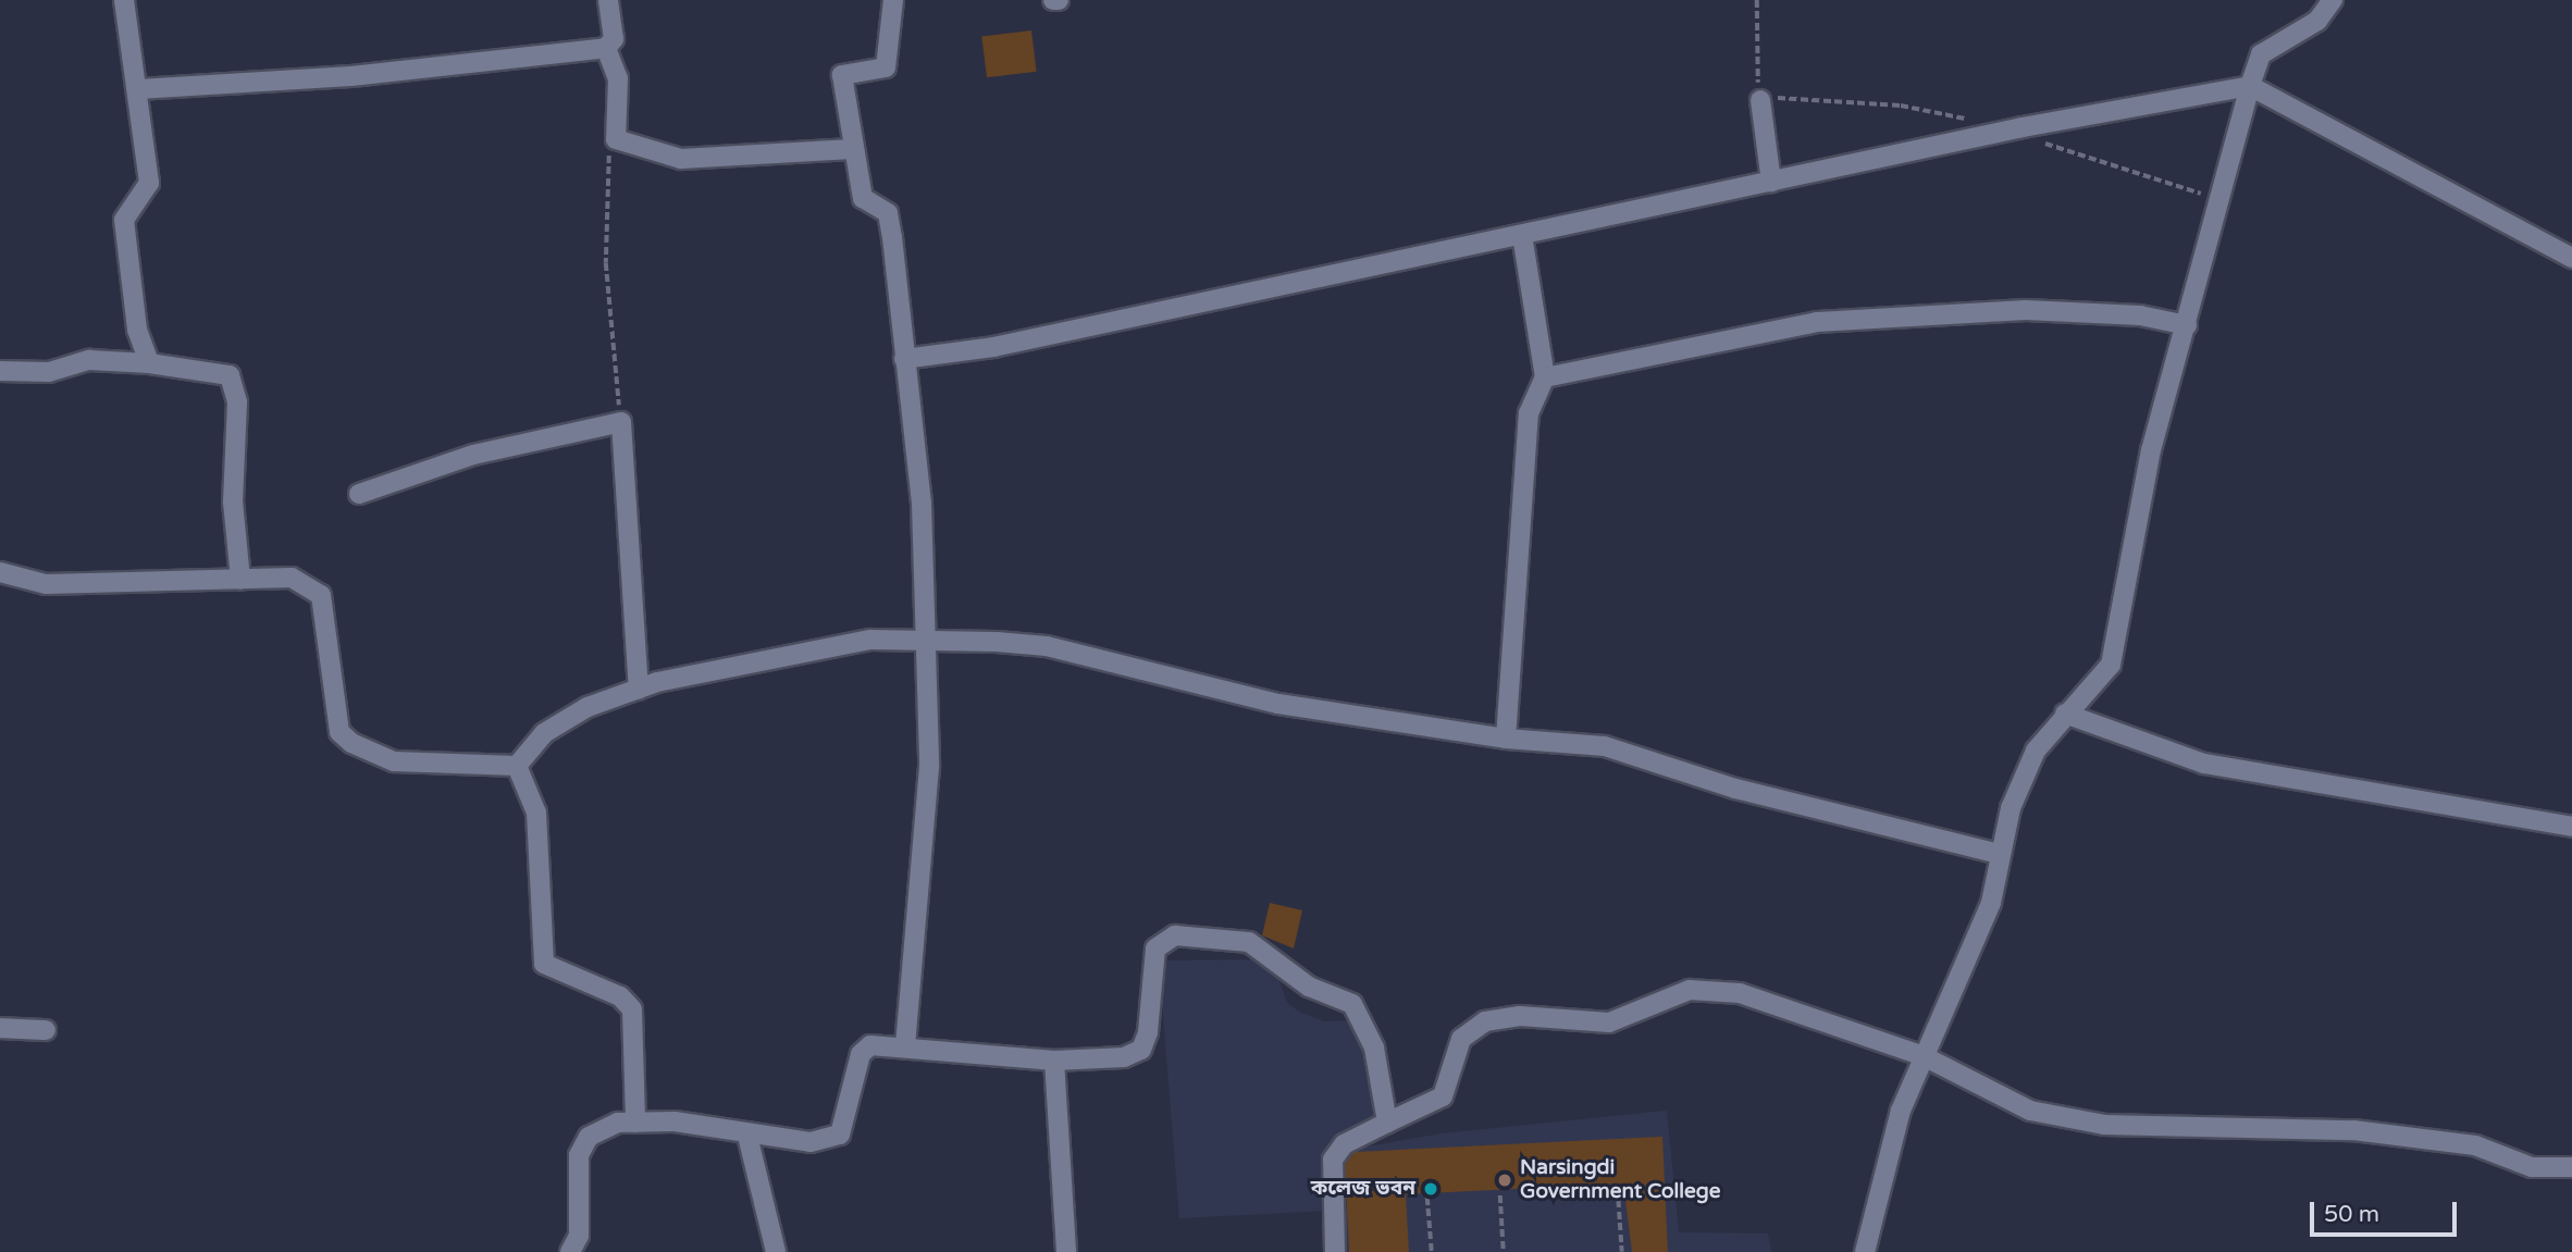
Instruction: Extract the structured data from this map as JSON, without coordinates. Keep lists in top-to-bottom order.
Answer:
{
  "places": ["Narsingdi Government College", "কলেজ ভবন"],
  "scale_bar": "50 m"
}
